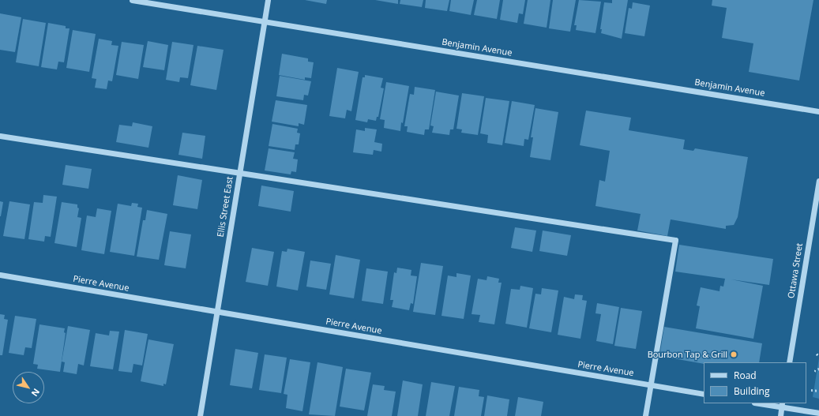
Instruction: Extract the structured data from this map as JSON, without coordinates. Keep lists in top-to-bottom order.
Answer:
{
  "streets": {
    "street": [
      "Benjamin Avenue",
      "Ellis Street East",
      "Ottawa Street",
      "Pierre Avenue"
    ]
  },
  "crossings": [
    ["Benjamin Avenue", "Ellis Street East"],
    ["Ellis Street East", "Pierre Avenue"]
  ],
  "places": ["Bourbon Tap & Grill"],
  "legend": ["Road", "Building"],
  "north": "bottom right"
}
